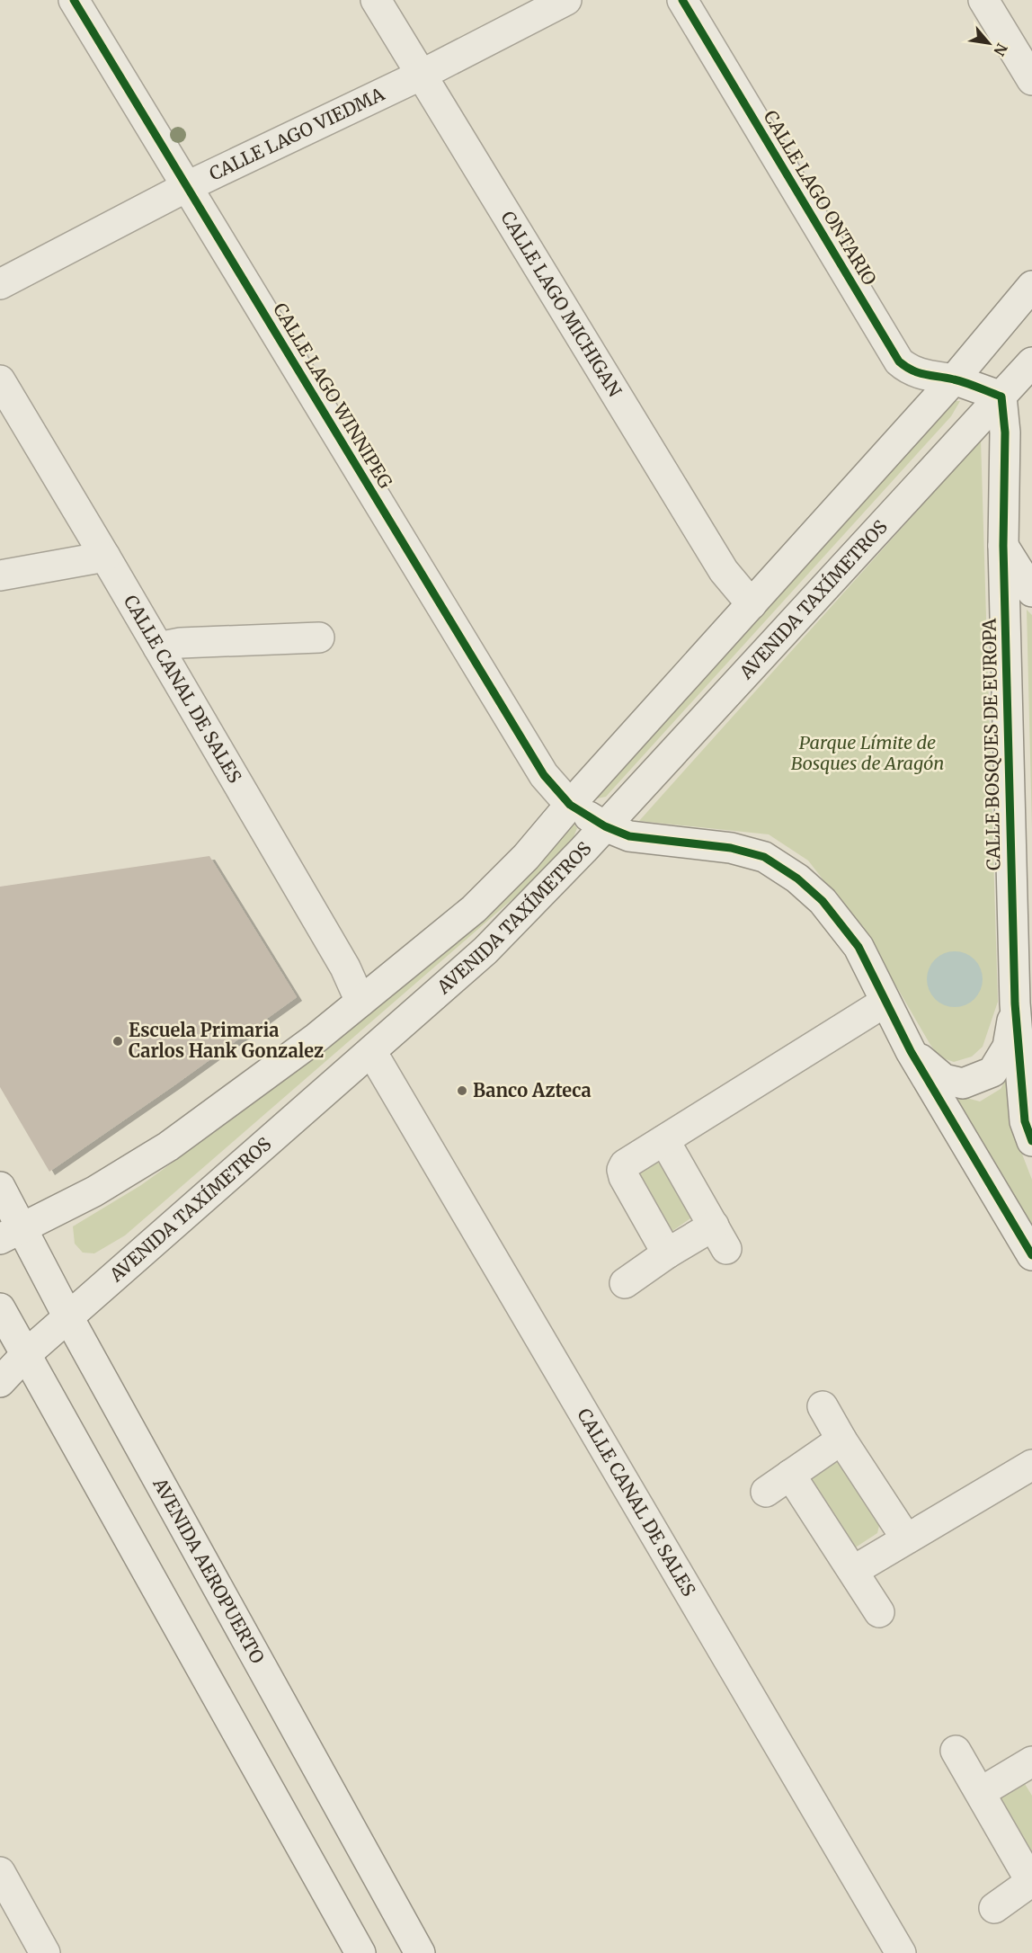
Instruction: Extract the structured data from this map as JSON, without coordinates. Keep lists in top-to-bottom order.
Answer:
{
  "streets": {
    "street": [
      "CALLE LAGO VIEDMA",
      "CALLE LAGO ONTARIO",
      "CALLE LAGO MICHIGAN",
      "CALLE LAGO WINNIPEG",
      "AVENIDA TAXÍMETROS",
      "CALLE CANAL DE SALES",
      "CALLE BOSQUES DE EUROPA",
      "AVENIDA AEROPUERTO"
    ]
  },
  "crossings": [
    ["CALLE LAGO VIEDMA", "CALLE LAGO MICHIGAN"],
    ["CALLE LAGO VIEDMA", "CALLE LAGO WINNIPEG"],
    ["CALLE LAGO ONTARIO", "AVENIDA TAXÍMETROS"],
    ["CALLE LAGO MICHIGAN", "AVENIDA TAXÍMETROS"],
    ["CALLE LAGO WINNIPEG", "AVENIDA TAXÍMETROS"],
    ["AVENIDA TAXÍMETROS", "CALLE CANAL DE SALES"],
    ["AVENIDA TAXÍMETROS", "CALLE BOSQUES DE EUROPA"],
    ["AVENIDA TAXÍMETROS", "AVENIDA AEROPUERTO"]
  ],
  "parks": ["Parque Límite de Bosques de Aragón"],
  "places": ["Escuela Primaria Carlos Hank Gonzalez", "Banco Azteca"],
  "north": "bottom right"
}
